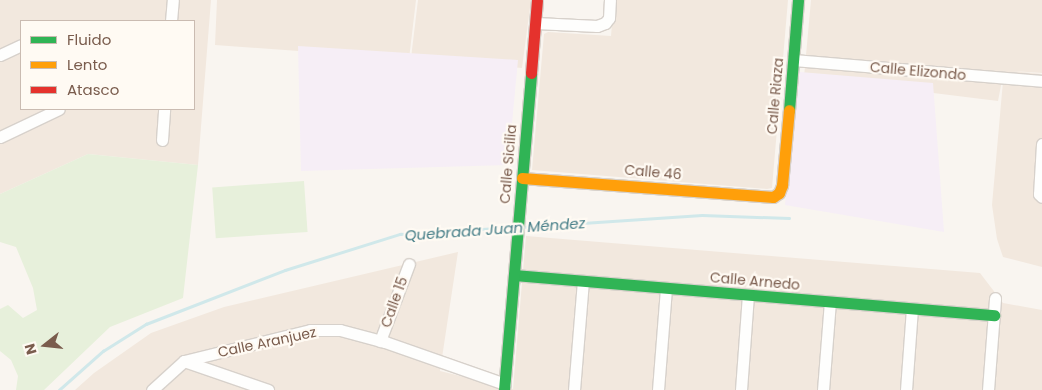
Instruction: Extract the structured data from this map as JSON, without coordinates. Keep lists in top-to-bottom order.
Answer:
{
  "streets": {
    "street": [
      "Calle Elizondo",
      "Calle Riaza",
      "Calle Sicilia",
      "Calle 46",
      "Calle Arnedo",
      "Calle 15",
      "Calle Aranjuez"
    ]
  },
  "crossings": [
    ["Calle Elizondo", "Calle Riaza"],
    ["Calle Riaza", "Calle 46"],
    ["Calle Sicilia", "Calle 46"],
    ["Calle Sicilia", "Calle Arnedo"],
    ["Calle Sicilia", "Calle Aranjuez"],
    ["Calle 15", "Calle Aranjuez"]
  ],
  "water": ["Quebrada Juan Méndez"],
  "legend": ["Fluido", "Lento", "Atasco"],
  "north": "left"
}
